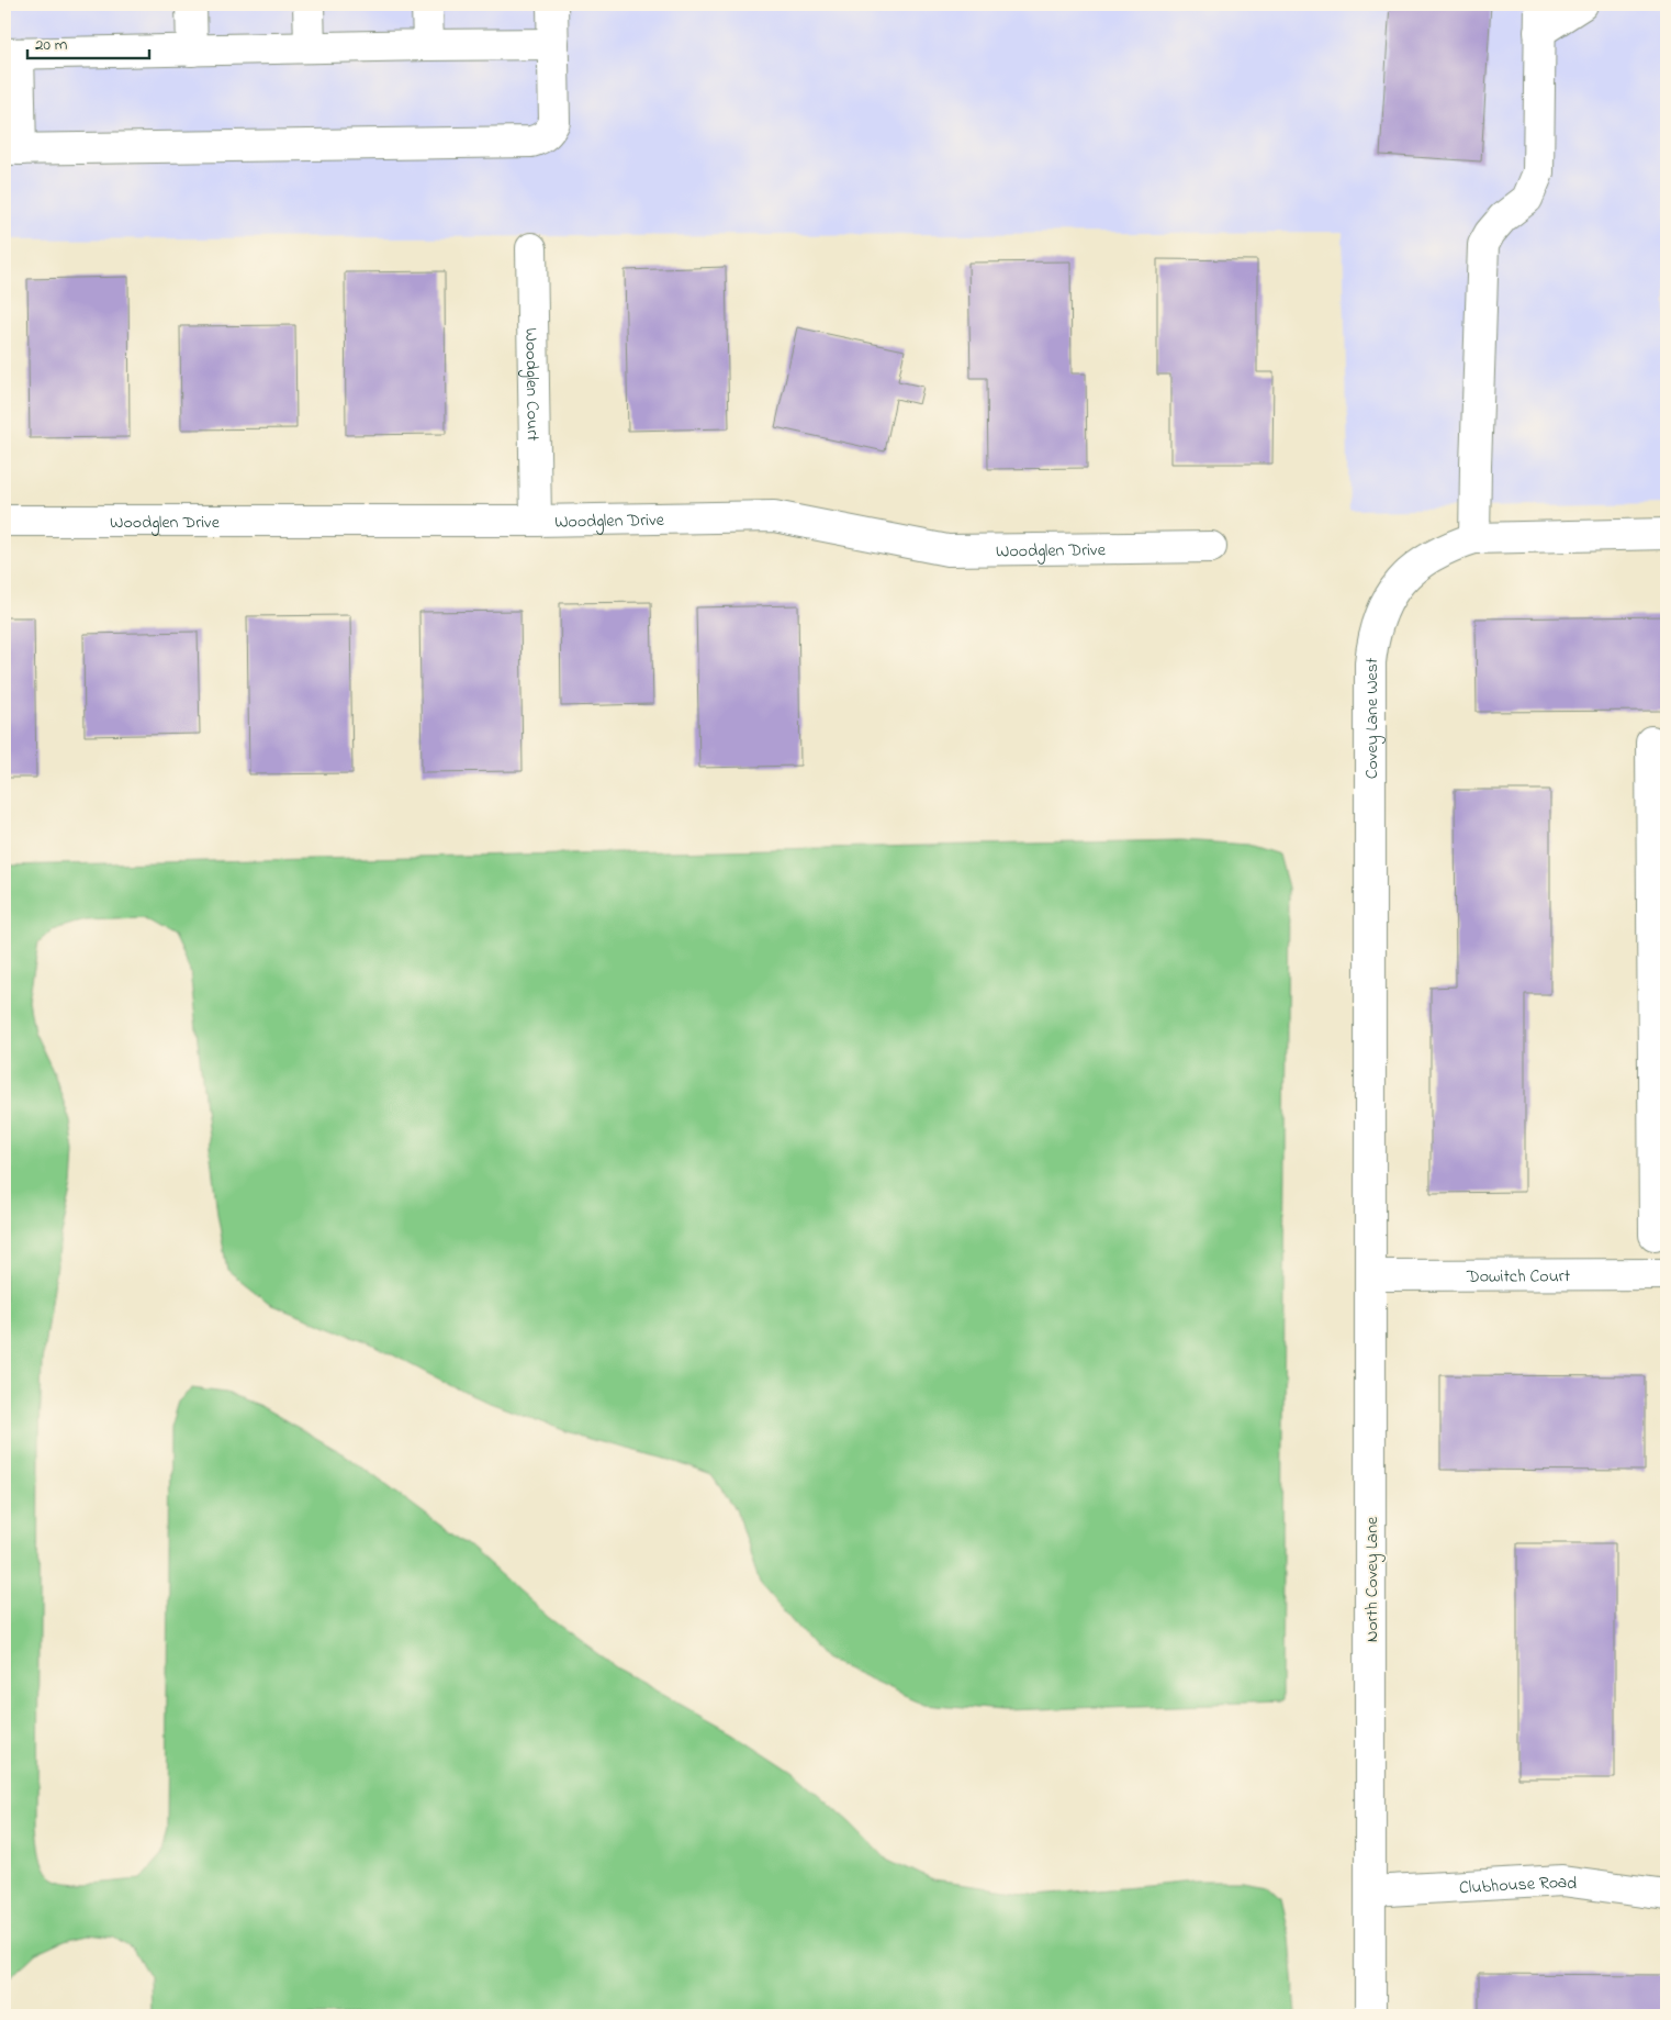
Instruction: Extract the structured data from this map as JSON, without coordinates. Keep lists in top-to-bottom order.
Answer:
{
  "streets": {
    "street": [
      "Woodglen Court",
      "Woodglen Drive",
      "Covey Lane West",
      "Dowitch Court",
      "North Covey Lane",
      "Clubhouse Road"
    ]
  },
  "crossings": [
    ["Woodglen Court", "Woodglen Drive"],
    ["Covey Lane West", "North Covey Lane"],
    ["Dowitch Court", "North Covey Lane"],
    ["North Covey Lane", "Clubhouse Road"]
  ],
  "scale_bar": "20 m"
}
